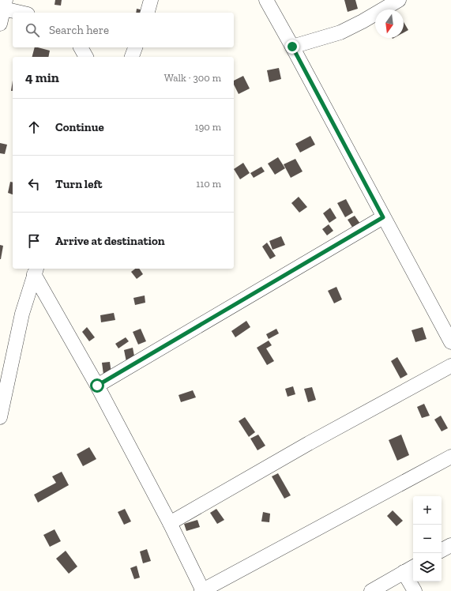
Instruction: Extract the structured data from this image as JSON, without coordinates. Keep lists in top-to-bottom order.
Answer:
{
  "north": "bottom",
  "page": {
    "search": "Search here",
    "heading": ["4 min", "Walk · 300 m"],
    "list": [
      ["Continue", "190 m"],
      ["Turn left", "110 m"],
      "Arrive at destination"
    ],
    "map_buttons": ["+", "−"]
  }
}
